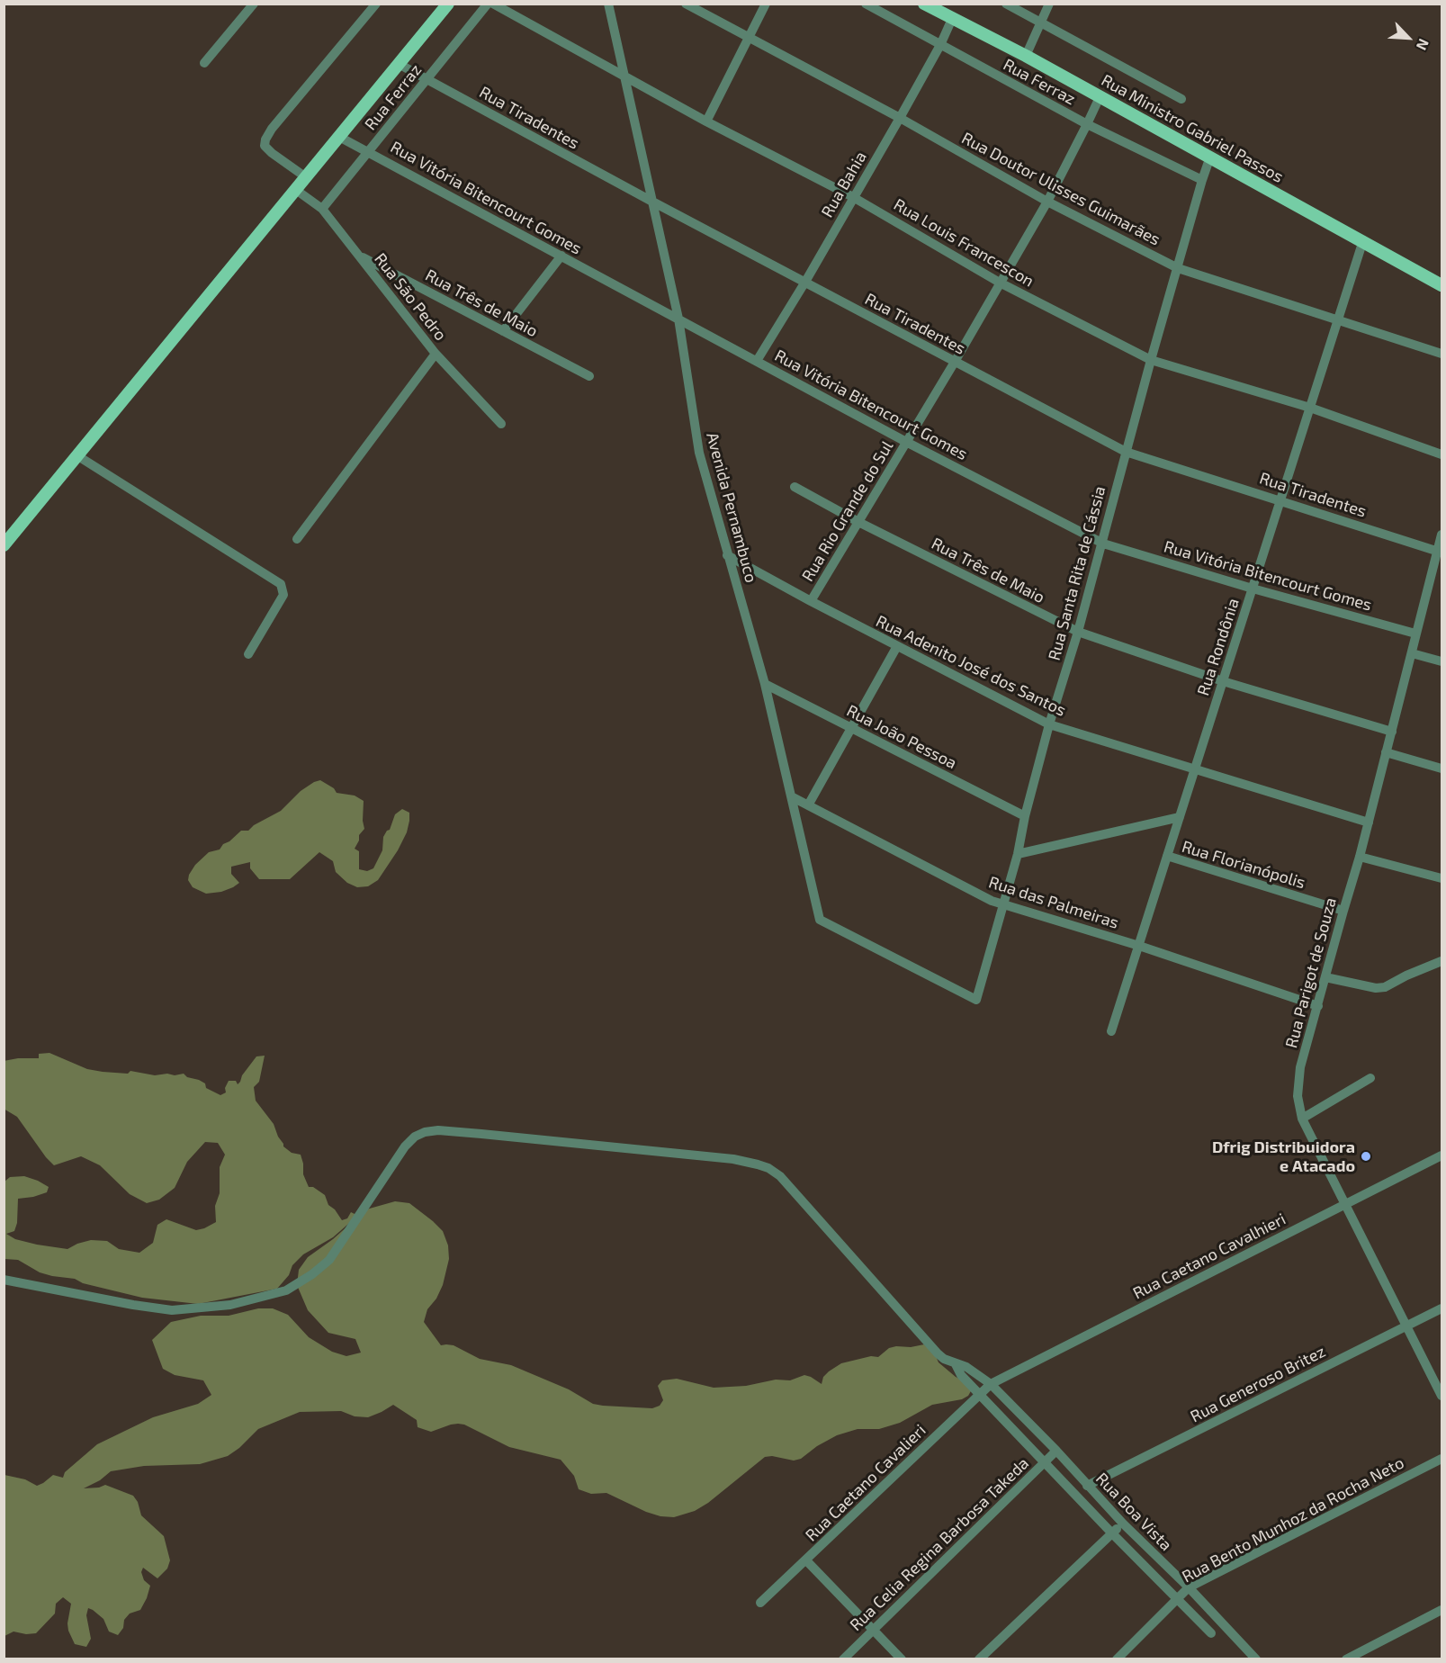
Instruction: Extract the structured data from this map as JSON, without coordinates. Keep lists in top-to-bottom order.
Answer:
{
  "streets": {
    "main road": ["Rua Ministro Gabriel Passos"],
    "street": [
      "Rua Ferraz",
      "Rua Tiradentes",
      "Rua Bahia",
      "Rua Doutor Ulisses Guimarães",
      "Rua Vitória Bitencourt Gomes",
      "Rua Louis Francescon",
      "Rua São Pedro",
      "Rua Três de Maio",
      "Avenida Pernambuco",
      "Rua Rio Grande do Sul",
      "Rua Santa Rita de Cássia",
      "Rua Rondônia",
      "Rua Adenito José dos Santos",
      "Rua João Pessoa",
      "Rua Florianópolis",
      "Rua das Palmeiras",
      "Rua Parigot de Souza",
      "Rua Caetano Cavalhieri",
      "Rua Generoso Britez",
      "Rua Caetano Cavalieri",
      "Rua Boa Vista",
      "Rua Bento Munhoz da Rocha Neto",
      "Rua Celia Regina Barbosa Takeda"
    ]
  },
  "crossings": [
    ["Rua Ferraz", "Rua Tiradentes"],
    ["Rua Ferraz", "Rua Bahia"],
    ["Rua Ferraz", "Rua Vitória Bitencourt Gomes"],
    ["Rua Ferraz", "Rua São Pedro"],
    ["Rua Ferraz", "Rua Rio Grande do Sul"],
    ["Rua Ferraz", "Rua Santa Rita de Cássia"],
    ["Rua Tiradentes", "Rua Bahia"],
    ["Rua Tiradentes", "Avenida Pernambuco"],
    ["Rua Tiradentes", "Rua Rio Grande do Sul"],
    ["Rua Tiradentes", "Rua Santa Rita de Cássia"],
    ["Rua Tiradentes", "Rua Rondônia"],
    ["Rua Tiradentes", "Rua Parigot de Souza"],
    ["Rua Ministro Gabriel Passos", "Rua Bahia"],
    ["Rua Ministro Gabriel Passos", "Rua Rio Grande do Sul"],
    ["Rua Ministro Gabriel Passos", "Rua Santa Rita de Cássia"],
    ["Rua Ministro Gabriel Passos", "Rua Rondônia"],
    ["Rua Bahia", "Rua Doutor Ulisses Guimarães"],
    ["Rua Bahia", "Rua Vitória Bitencourt Gomes"],
    ["Rua Bahia", "Rua Louis Francescon"],
    ["Rua Doutor Ulisses Guimarães", "Rua Rio Grande do Sul"],
    ["Rua Doutor Ulisses Guimarães", "Rua Santa Rita de Cássia"],
    ["Rua Doutor Ulisses Guimarães", "Rua Rondônia"],
    ["Rua Vitória Bitencourt Gomes", "Avenida Pernambuco"],
    ["Rua Vitória Bitencourt Gomes", "Rua Rio Grande do Sul"],
    ["Rua Vitória Bitencourt Gomes", "Rua Santa Rita de Cássia"],
    ["Rua Vitória Bitencourt Gomes", "Rua Rondônia"],
    ["Rua Vitória Bitencourt Gomes", "Rua Parigot de Souza"],
    ["Rua Louis Francescon", "Avenida Pernambuco"],
    ["Rua Louis Francescon", "Rua Rio Grande do Sul"],
    ["Rua Louis Francescon", "Rua Santa Rita de Cássia"],
    ["Rua Louis Francescon", "Rua Rondônia"],
    ["Rua São Pedro", "Rua Três de Maio"],
    ["Rua Três de Maio", "Rua Rio Grande do Sul"],
    ["Rua Três de Maio", "Rua Santa Rita de Cássia"],
    ["Rua Três de Maio", "Rua Rondônia"],
    ["Rua Três de Maio", "Rua Parigot de Souza"],
    ["Avenida Pernambuco", "Rua Santa Rita de Cássia"],
    ["Avenida Pernambuco", "Rua Adenito José dos Santos"],
    ["Avenida Pernambuco", "Rua João Pessoa"],
    ["Avenida Pernambuco", "Rua das Palmeiras"],
    ["Rua Rio Grande do Sul", "Rua Adenito José dos Santos"],
    ["Rua Santa Rita de Cássia", "Rua Adenito José dos Santos"],
    ["Rua Santa Rita de Cássia", "Rua João Pessoa"],
    ["Rua Santa Rita de Cássia", "Rua das Palmeiras"],
    ["Rua Rondônia", "Rua Adenito José dos Santos"],
    ["Rua Rondônia", "Rua Florianópolis"],
    ["Rua Rondônia", "Rua das Palmeiras"],
    ["Rua Adenito José dos Santos", "Rua Parigot de Souza"],
    ["Rua Florianópolis", "Rua Parigot de Souza"],
    ["Rua das Palmeiras", "Rua Parigot de Souza"],
    ["Rua Parigot de Souza", "Rua Caetano Cavalhieri"],
    ["Rua Parigot de Souza", "Rua Generoso Britez"],
    ["Rua Caetano Cavalhieri", "Rua Caetano Cavalieri"],
    ["Rua Caetano Cavalhieri", "Rua Boa Vista"],
    ["Rua Generoso Britez", "Rua Boa Vista"],
    ["Rua Caetano Cavalieri", "Rua Boa Vista"],
    ["Rua Boa Vista", "Rua Bento Munhoz da Rocha Neto"],
    ["Rua Boa Vista", "Rua Celia Regina Barbosa Takeda"]
  ],
  "places": ["Dfrig Distribuidora e Atacado"],
  "north": "bottom right"
}
